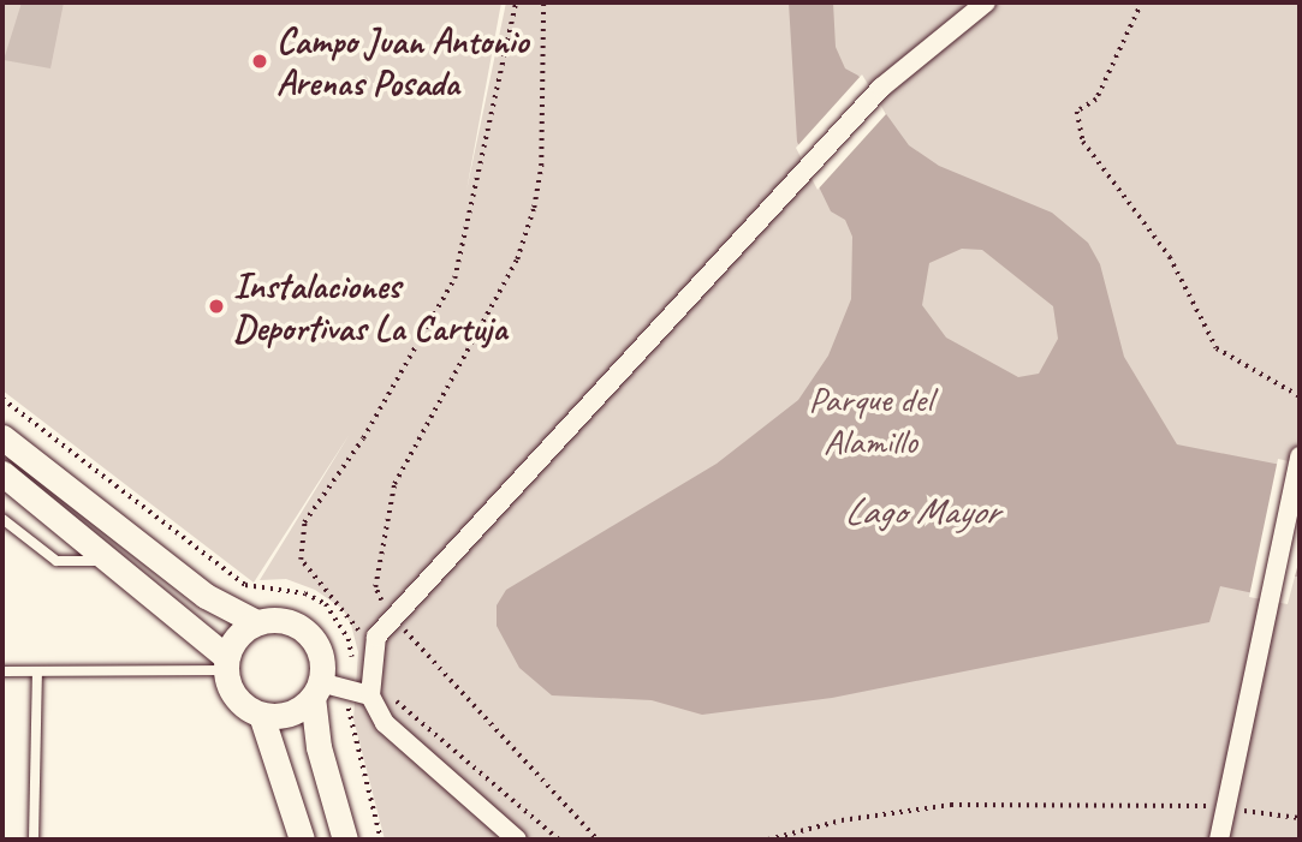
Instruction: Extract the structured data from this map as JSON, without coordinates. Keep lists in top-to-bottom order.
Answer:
{
  "water": ["Lago Mayor"],
  "parks": ["Parque del Alamillo"],
  "places": ["Campo Juan Antonio Arenas Posada", "Instalaciones Deportivas La Cartuja"]
}
